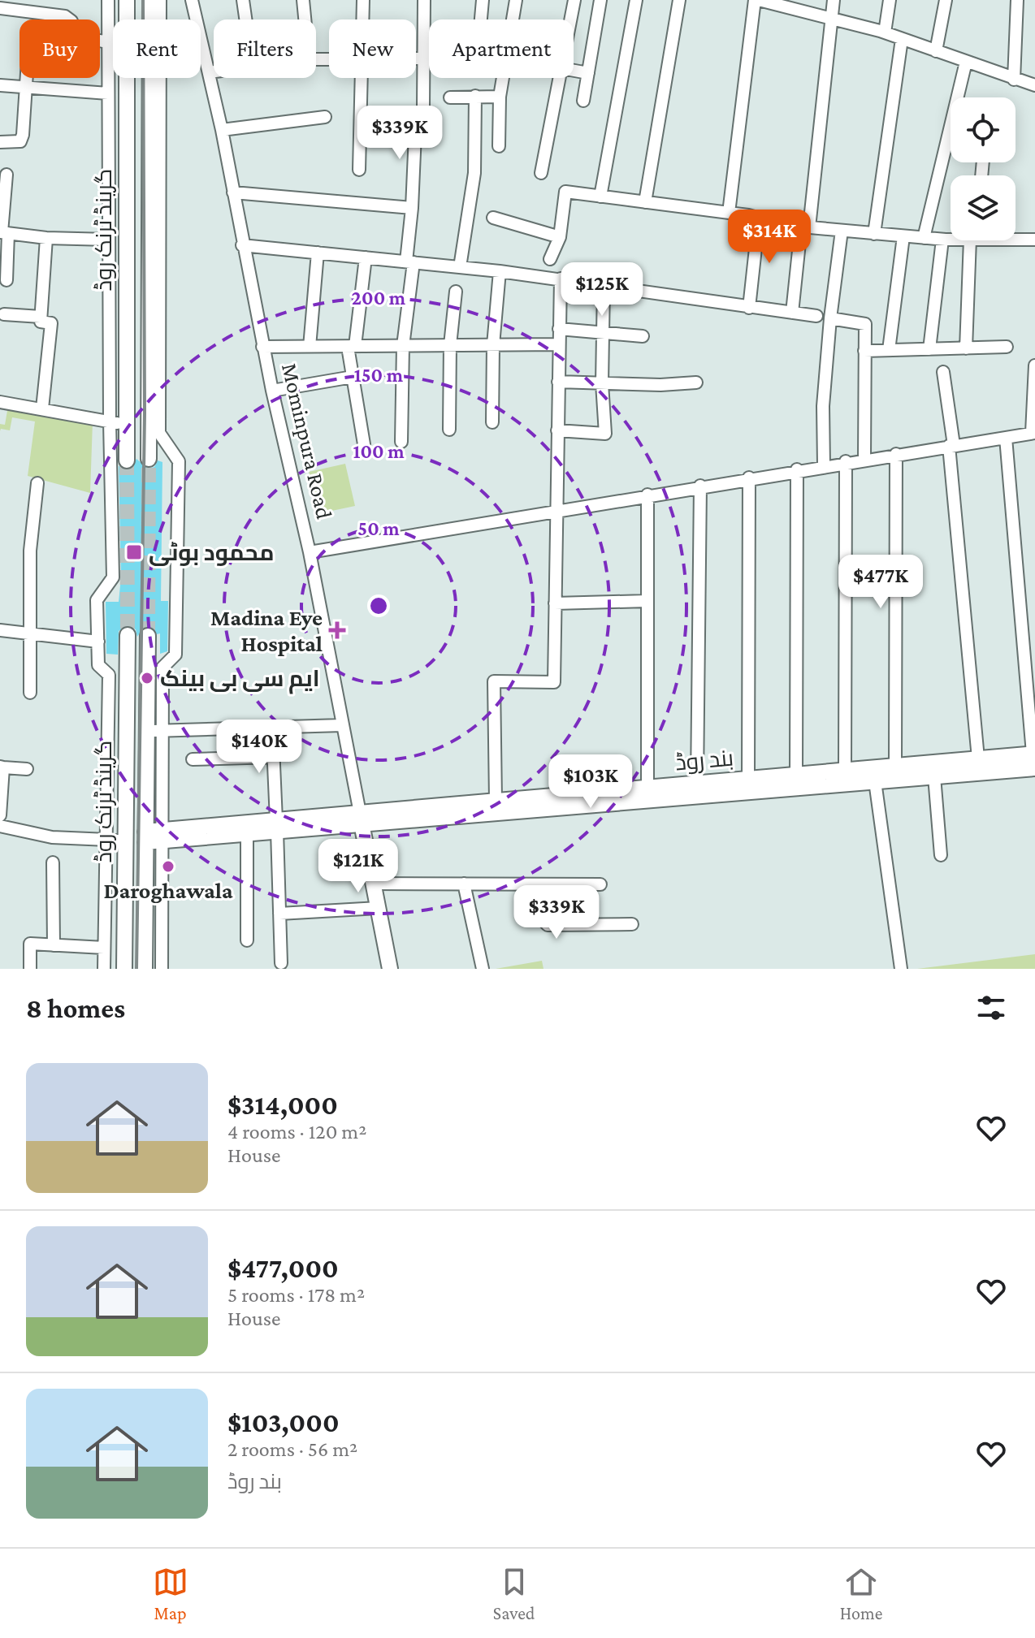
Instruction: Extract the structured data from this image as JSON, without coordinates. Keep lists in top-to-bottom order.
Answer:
{
  "streets": {
    "main road": ["گرینڈ ٹرنک روڈ", "Mominpura Road", "بند روڈ"]
  },
  "crossings": [
    ["گرینڈ ٹرنک روڈ", "بند روڈ"],
    ["Mominpura Road", "بند روڈ"]
  ],
  "places": {
    "transit": ["محمود بوٹی"],
    "health": ["Madina Eye Hospital"],
    "other": ["ایم سی بی بینک", "Daroghawala"]
  },
  "page": {
    "chip": [
      "Buy",
      "Rent",
      "Filters",
      "New",
      "Apartment"
    ],
    "price": [
      "$339K",
      "$314K",
      "$125K",
      "$477K",
      "$140K",
      "$103K",
      "$121K",
      "$339K"
    ],
    "heading": "8 homes",
    "list": [
      {
        "name": "$314,000",
        "note": "4 rooms · 120 m² · House"
      },
      {
        "name": "$477,000",
        "note": "5 rooms · 178 m² · House"
      },
      {
        "name": "$103,000",
        "note": "2 rooms · 56 m² · بند روڈ"
      }
    ],
    "tabs": ["Map", "Saved", "Home"]
  },
  "rings": [
    "200 m",
    "150 m",
    "100 m",
    "50 m"
  ]
}
